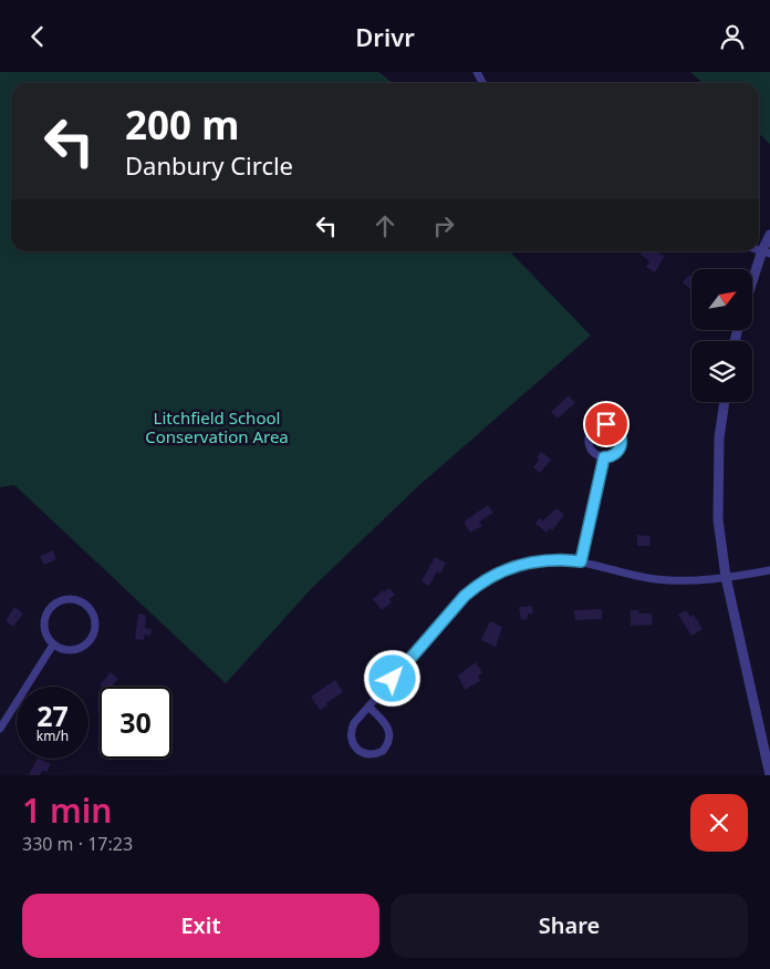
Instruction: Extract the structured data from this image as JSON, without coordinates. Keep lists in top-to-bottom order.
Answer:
{
  "parks": ["Litchfield School Conservation Area"],
  "north": "top right",
  "page": {
    "header": "Drivr",
    "turn": ["200 m", "Danbury Circle"],
    "speed": "27 km/h",
    "limit": "30",
    "heading": ["1 min", "330 m · 17:23"],
    "buttons": ["Exit", "Share"]
  }
}
